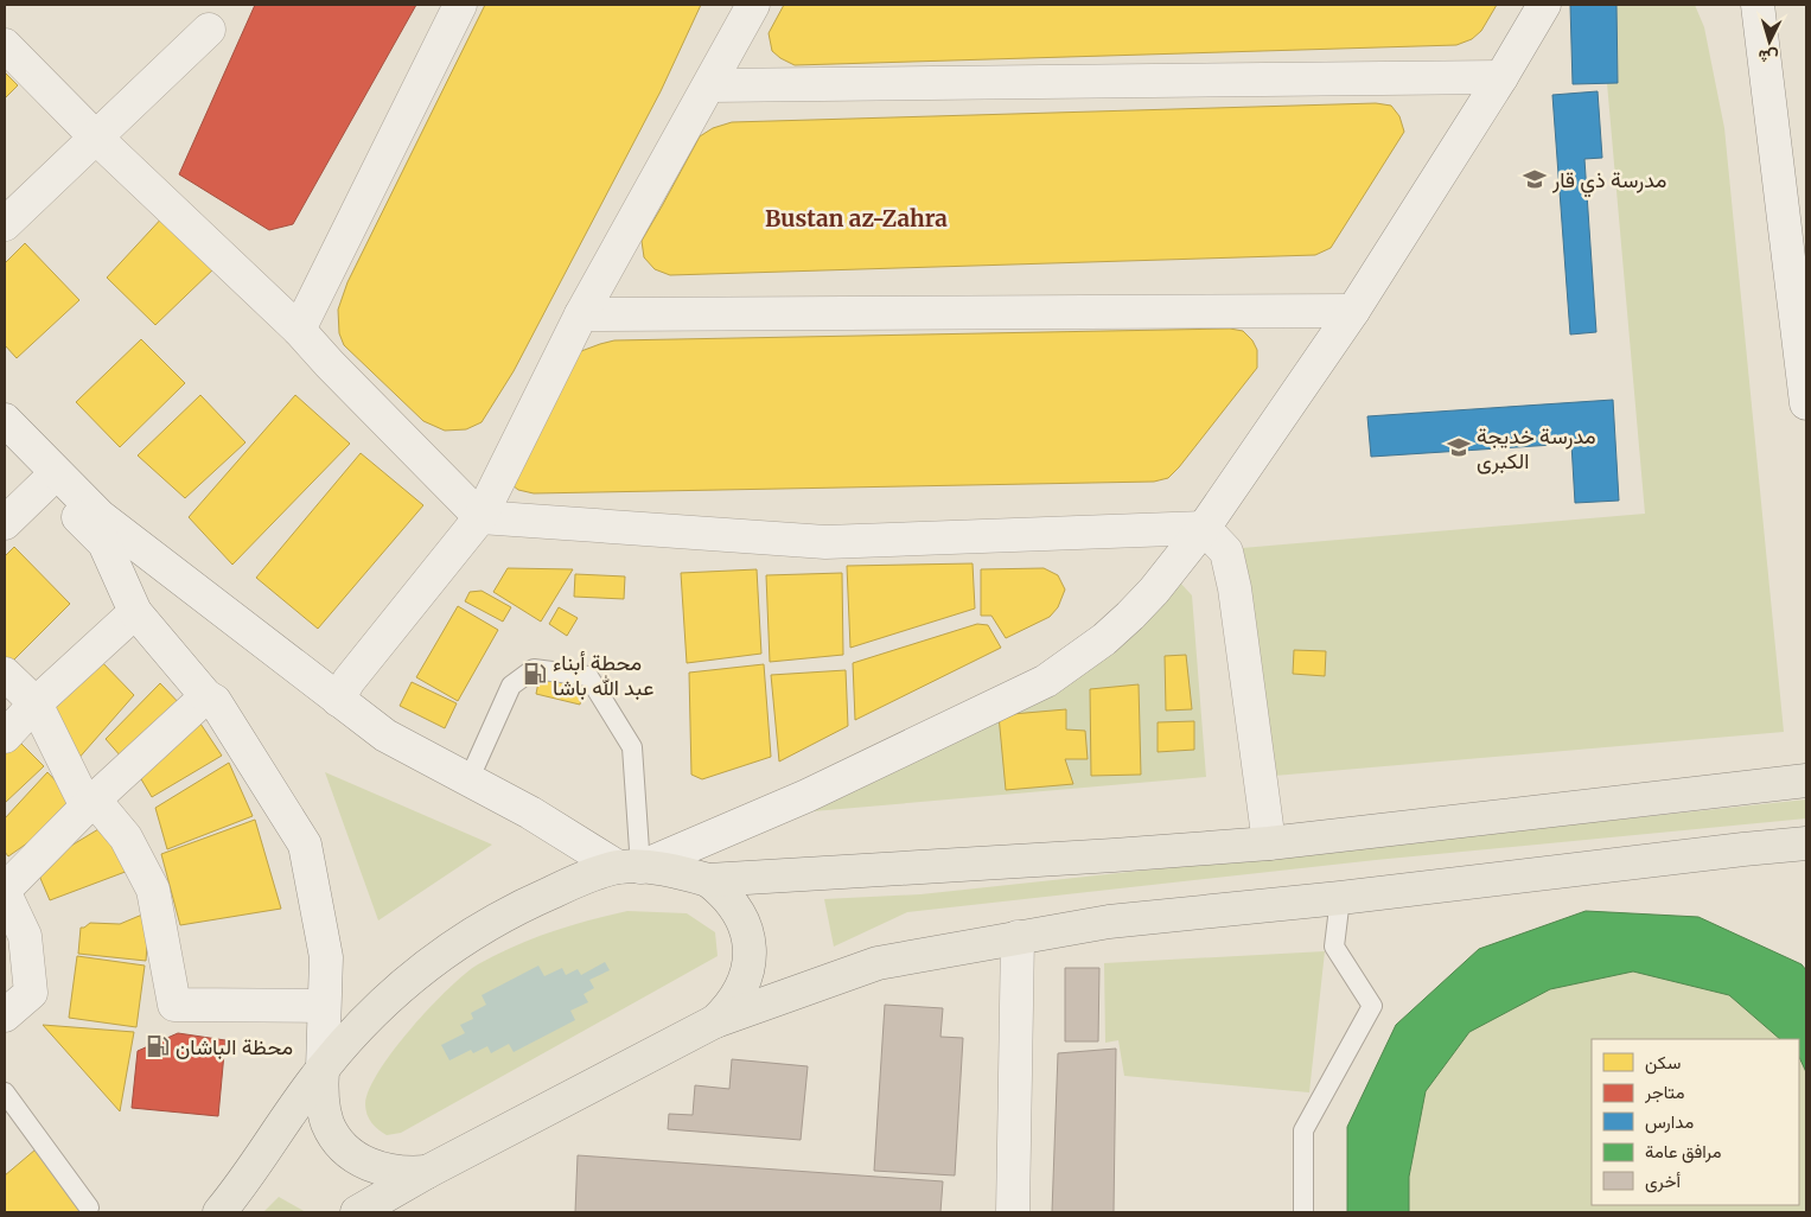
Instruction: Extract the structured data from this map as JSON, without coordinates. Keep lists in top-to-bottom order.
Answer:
{
  "districts": ["Bustan az-Zahra"],
  "places": {
    "school or university": ["مدرسة ذي قار", "مدرسة خديجة الكبرى"],
    "fuel station": ["محطة أبناء عبد الله باشا", "محظة الباشان"]
  },
  "legend": [
    "سكن",
    "متاجر",
    "مدارس",
    "مرافق عامة",
    "أخرى"
  ],
  "north": "bottom"
}
